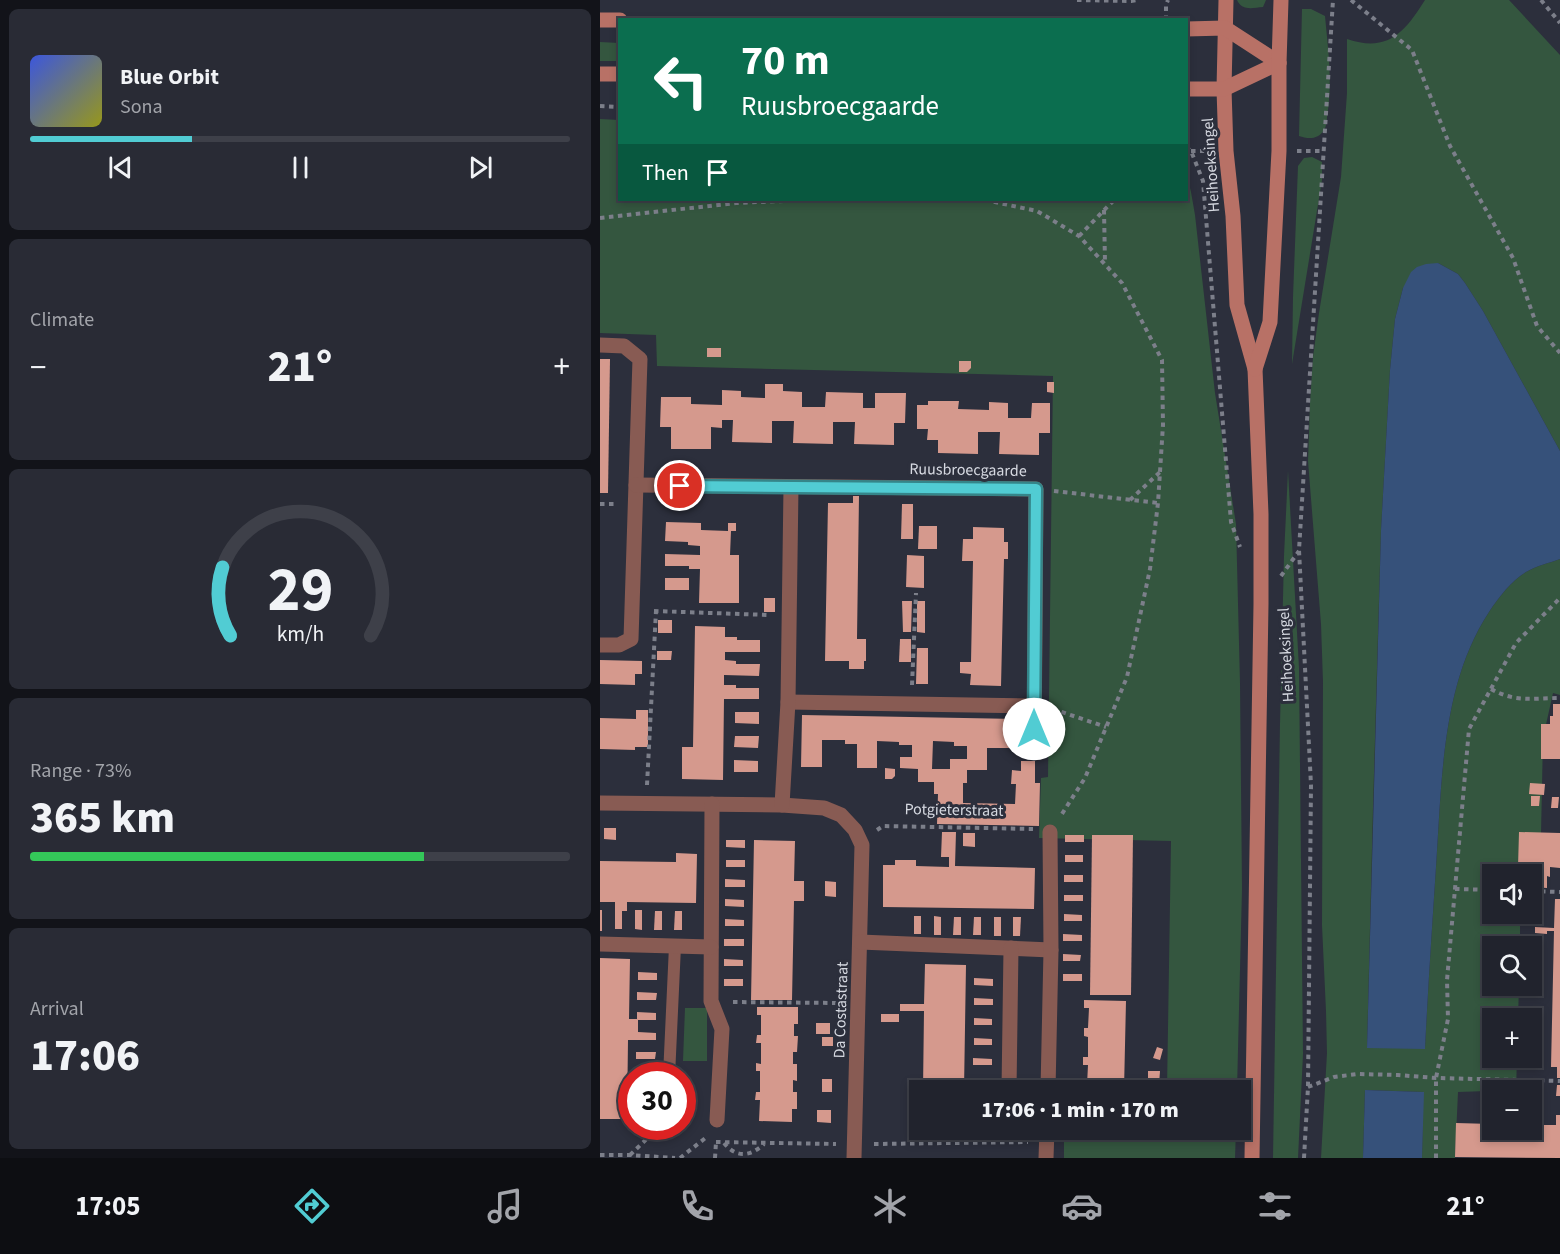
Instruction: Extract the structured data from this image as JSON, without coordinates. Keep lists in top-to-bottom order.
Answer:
{
  "streets": {
    "street": ["Heihoeksingel", "Ruusbroecgaarde", "Da Costastraat"],
    "path": ["Potgieterstraat"]
  },
  "page": {
    "turn": ["70 m", "Ruusbroecgaarde"],
    "song": ["Blue Orbit", "Sona"],
    "then": "Then",
    "tile": [
      "Climate",
      ["Range · 73%", "365 km"],
      ["Arrival", "17:06"]
    ],
    "heat": ["−", "21°", "+"],
    "map_buttons": ["+", "−"],
    "limit": "30",
    "trip": "17:06 · 1 min · 170 m",
    "tabs": ["17:05", "21°"],
    "gauge": ["29", "km/h"]
  }
}
